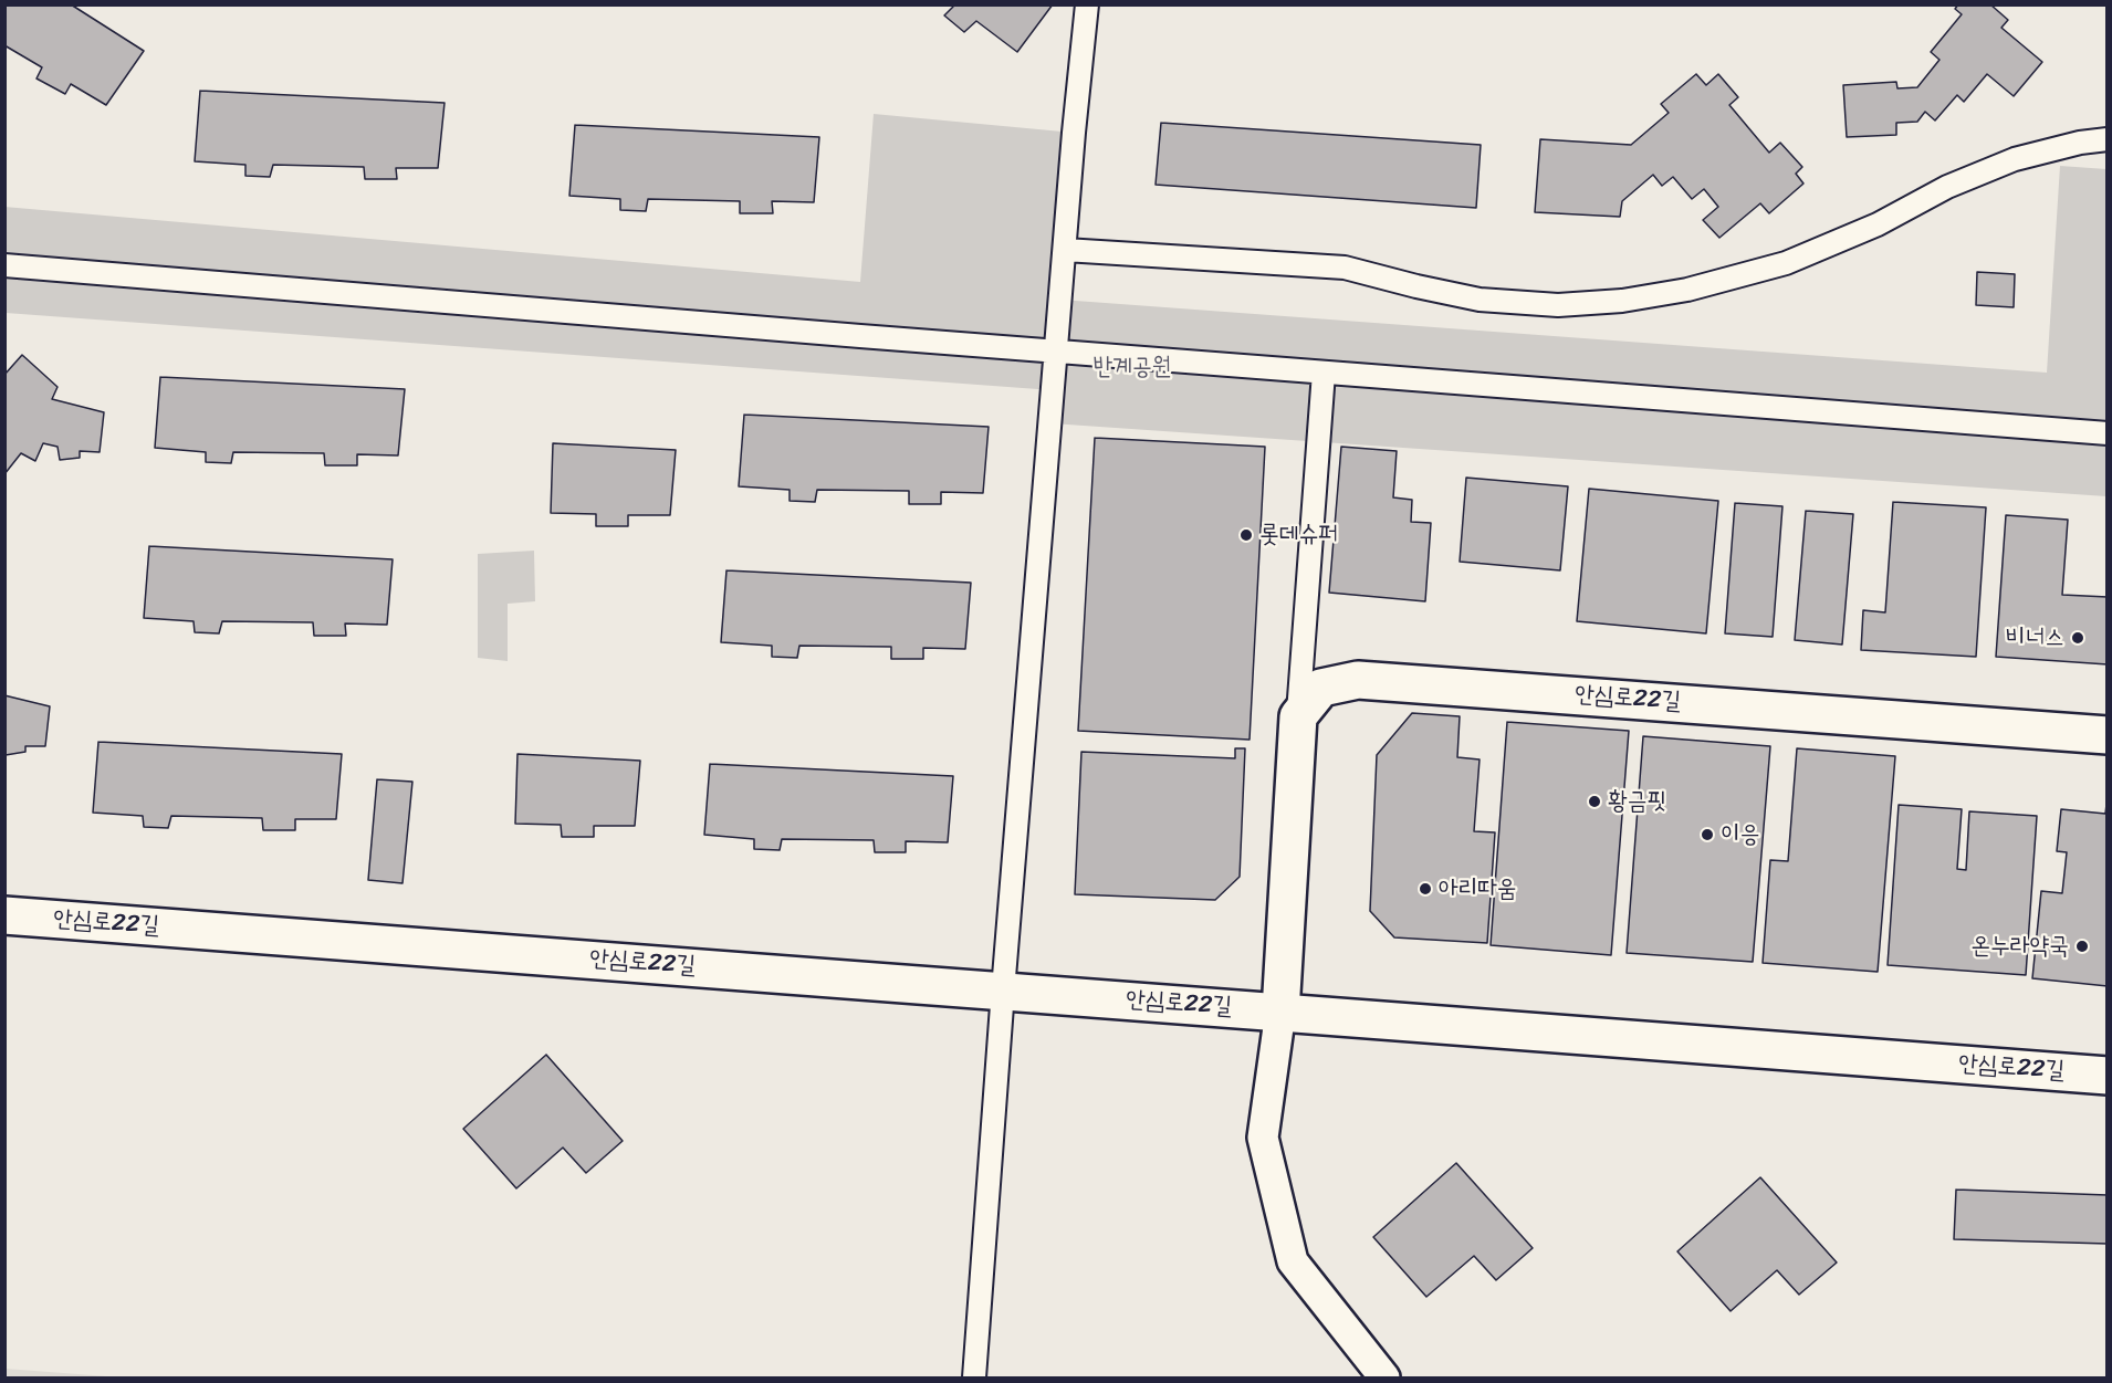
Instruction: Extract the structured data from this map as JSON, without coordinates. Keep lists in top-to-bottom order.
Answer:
{
  "streets": {
    "main road": ["안심로22길"]
  },
  "parks": ["반계공원"],
  "places": [
    "롯데슈퍼",
    "비너스",
    "황금핏",
    "이응",
    "아리따움",
    "온누라약국"
  ]
}
